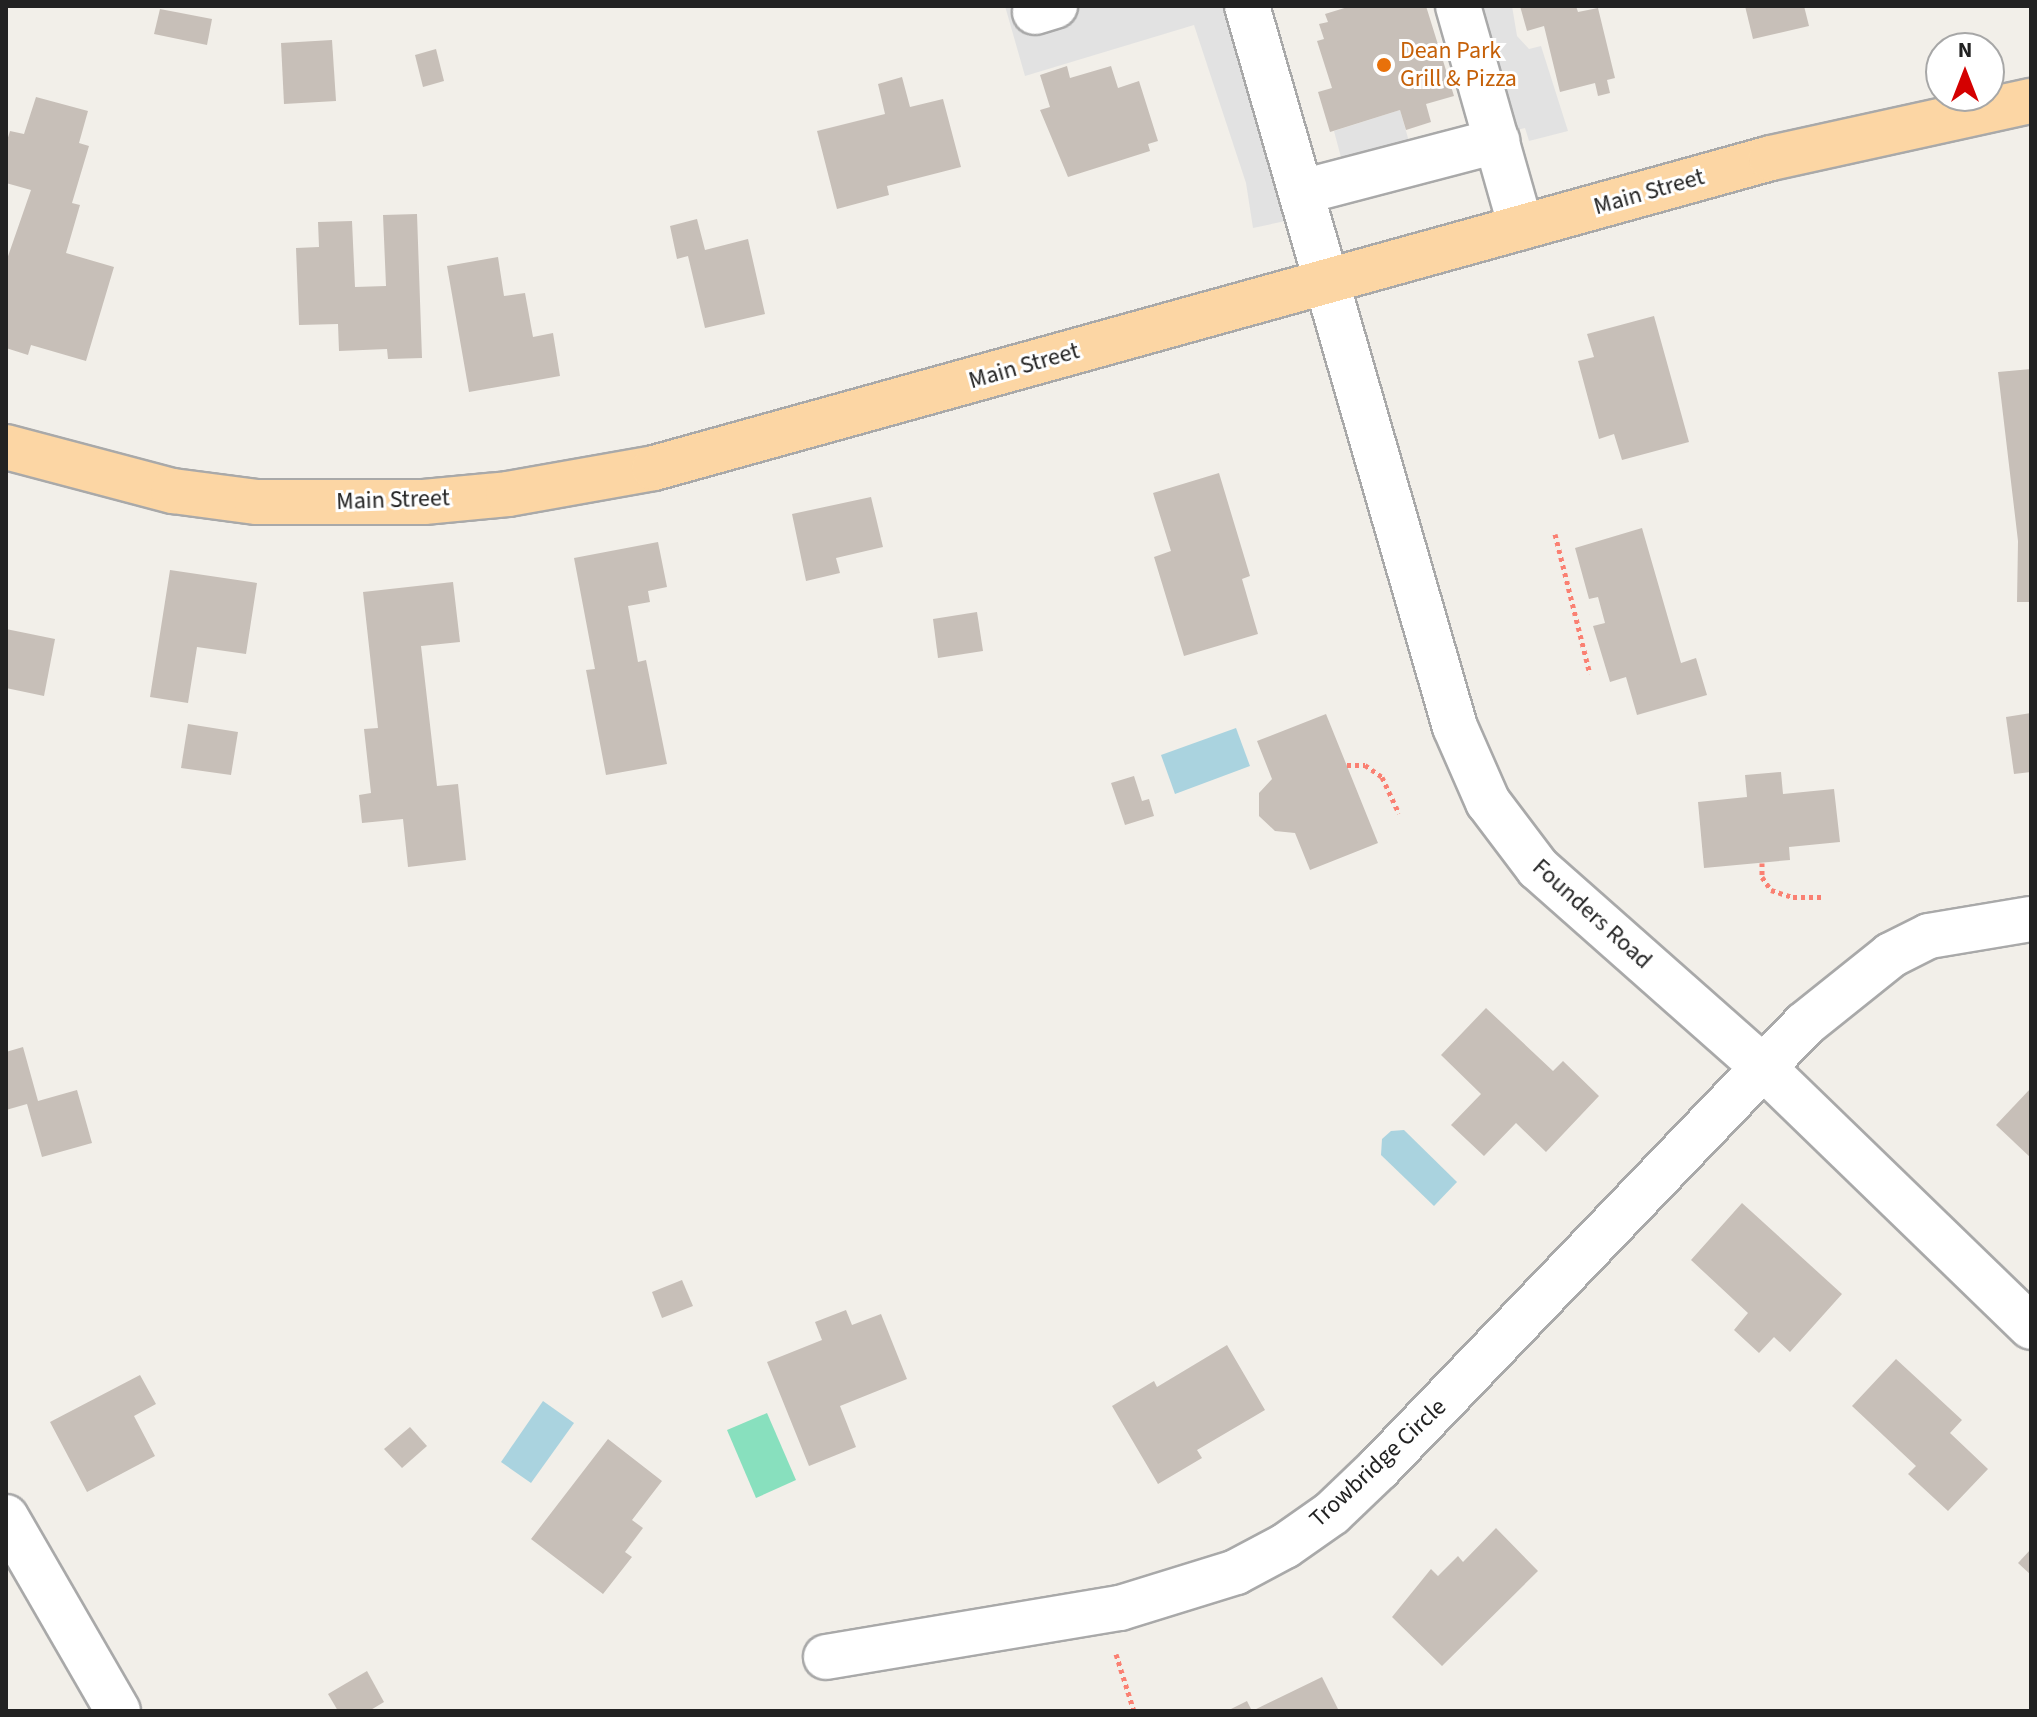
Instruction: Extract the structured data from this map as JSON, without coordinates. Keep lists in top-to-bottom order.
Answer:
{
  "streets": {
    "main road": ["Main Street"],
    "street": ["Founders Road", "Trowbridge Circle"]
  },
  "crossings": [
    ["Main Street", "Founders Road"],
    ["Founders Road", "Trowbridge Circle"]
  ],
  "places": ["Dean Park Grill & Pizza"],
  "north": "top"
}
